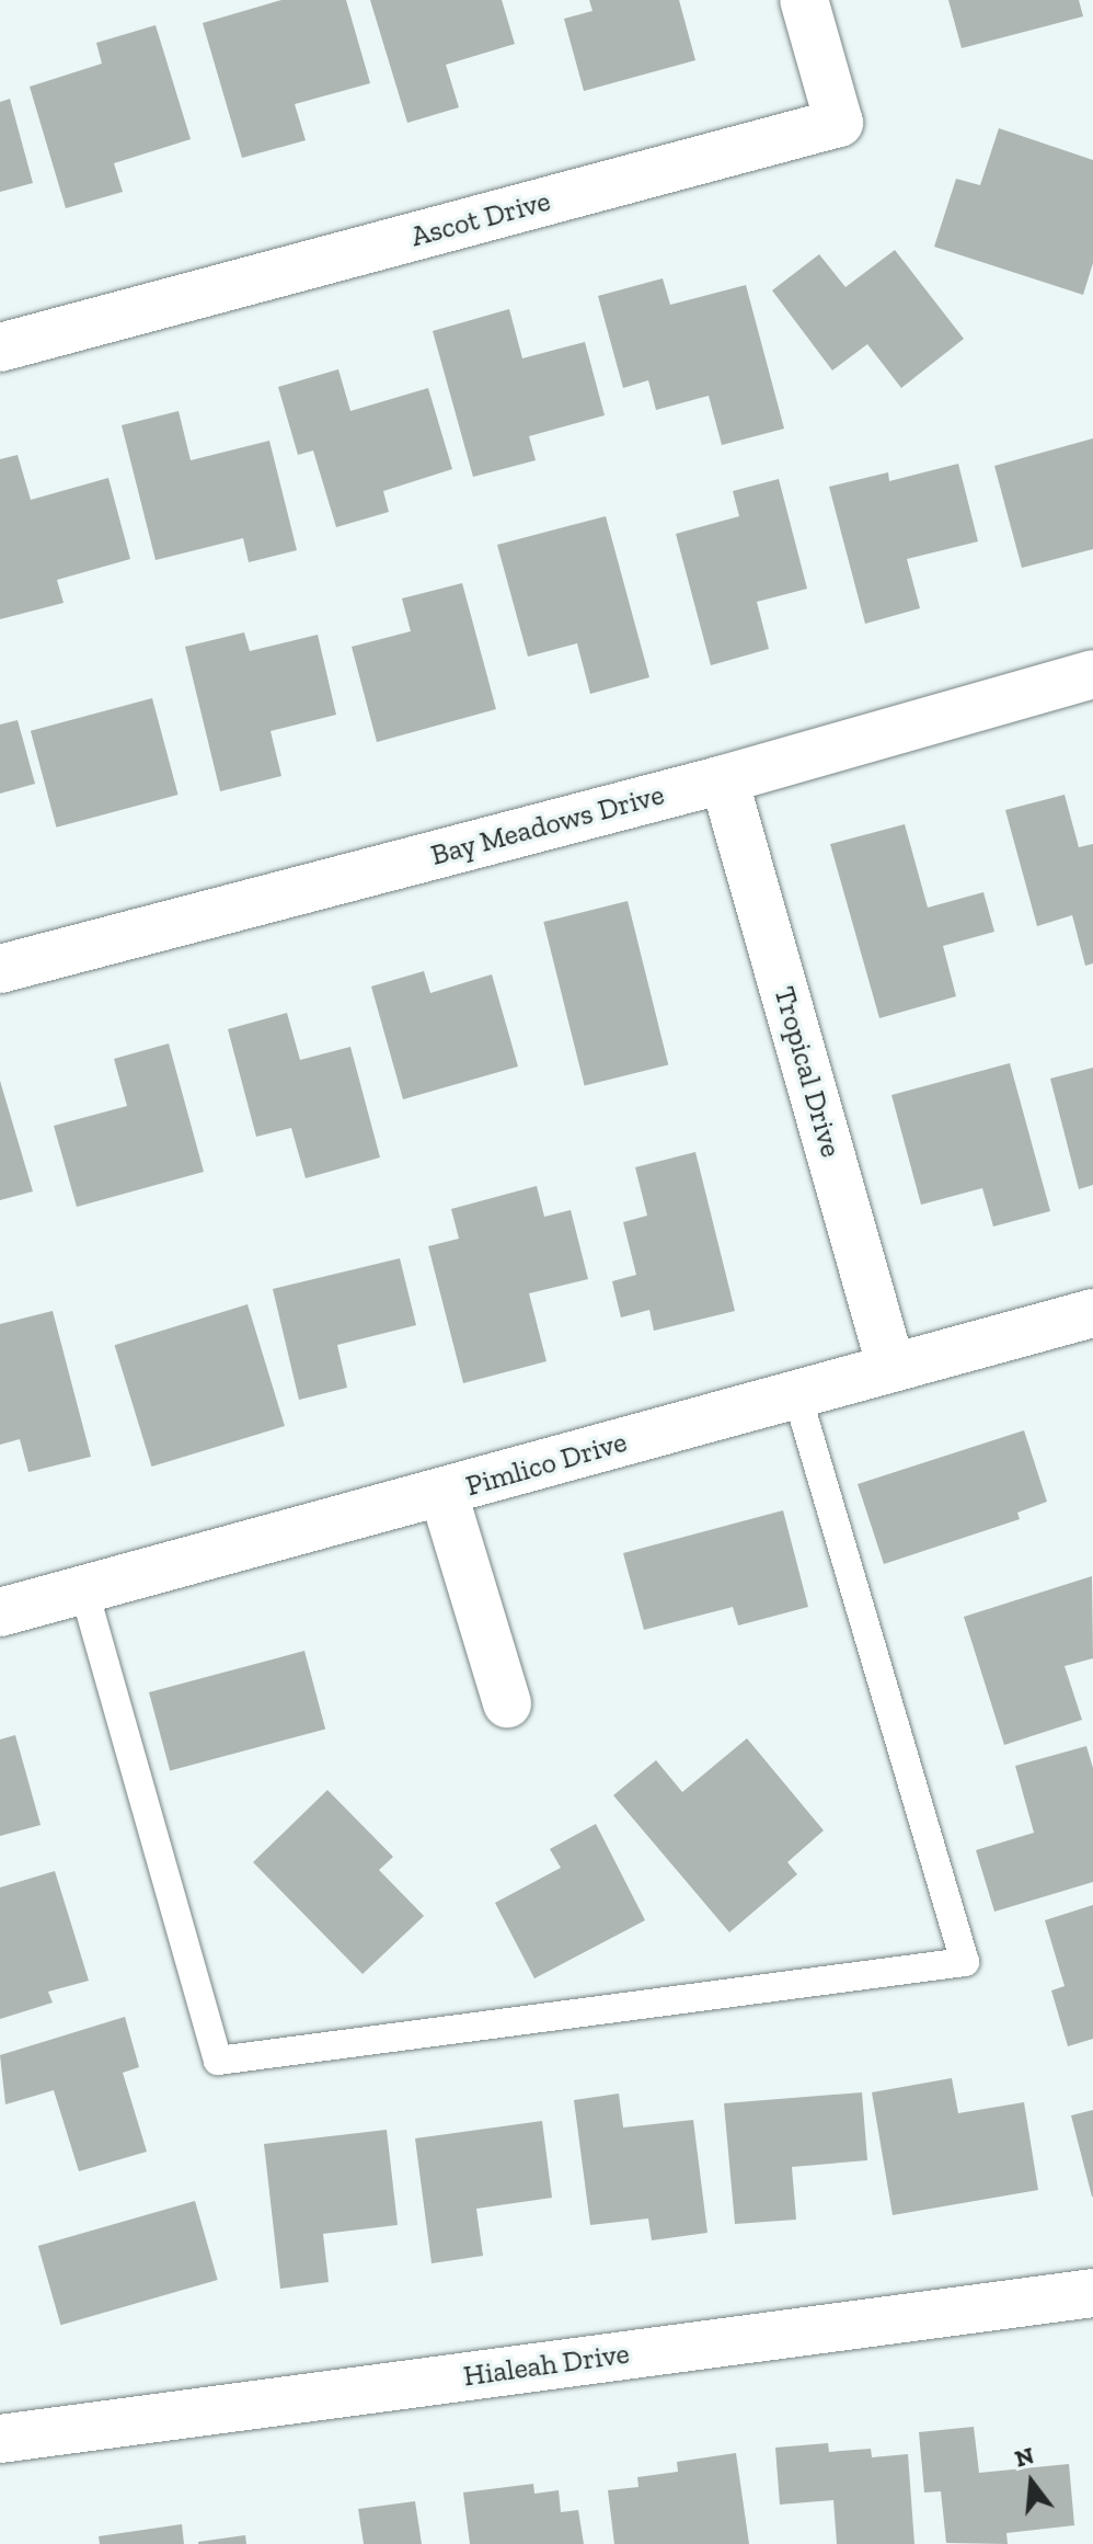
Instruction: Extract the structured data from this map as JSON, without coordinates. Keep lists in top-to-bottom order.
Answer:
{
  "streets": {
    "street": [
      "Ascot Drive",
      "Bay Meadows Drive",
      "Tropical Drive",
      "Pimlico Drive",
      "Hialeah Drive"
    ]
  },
  "crossings": [
    ["Bay Meadows Drive", "Tropical Drive"],
    ["Tropical Drive", "Pimlico Drive"]
  ],
  "north": "top"
}
